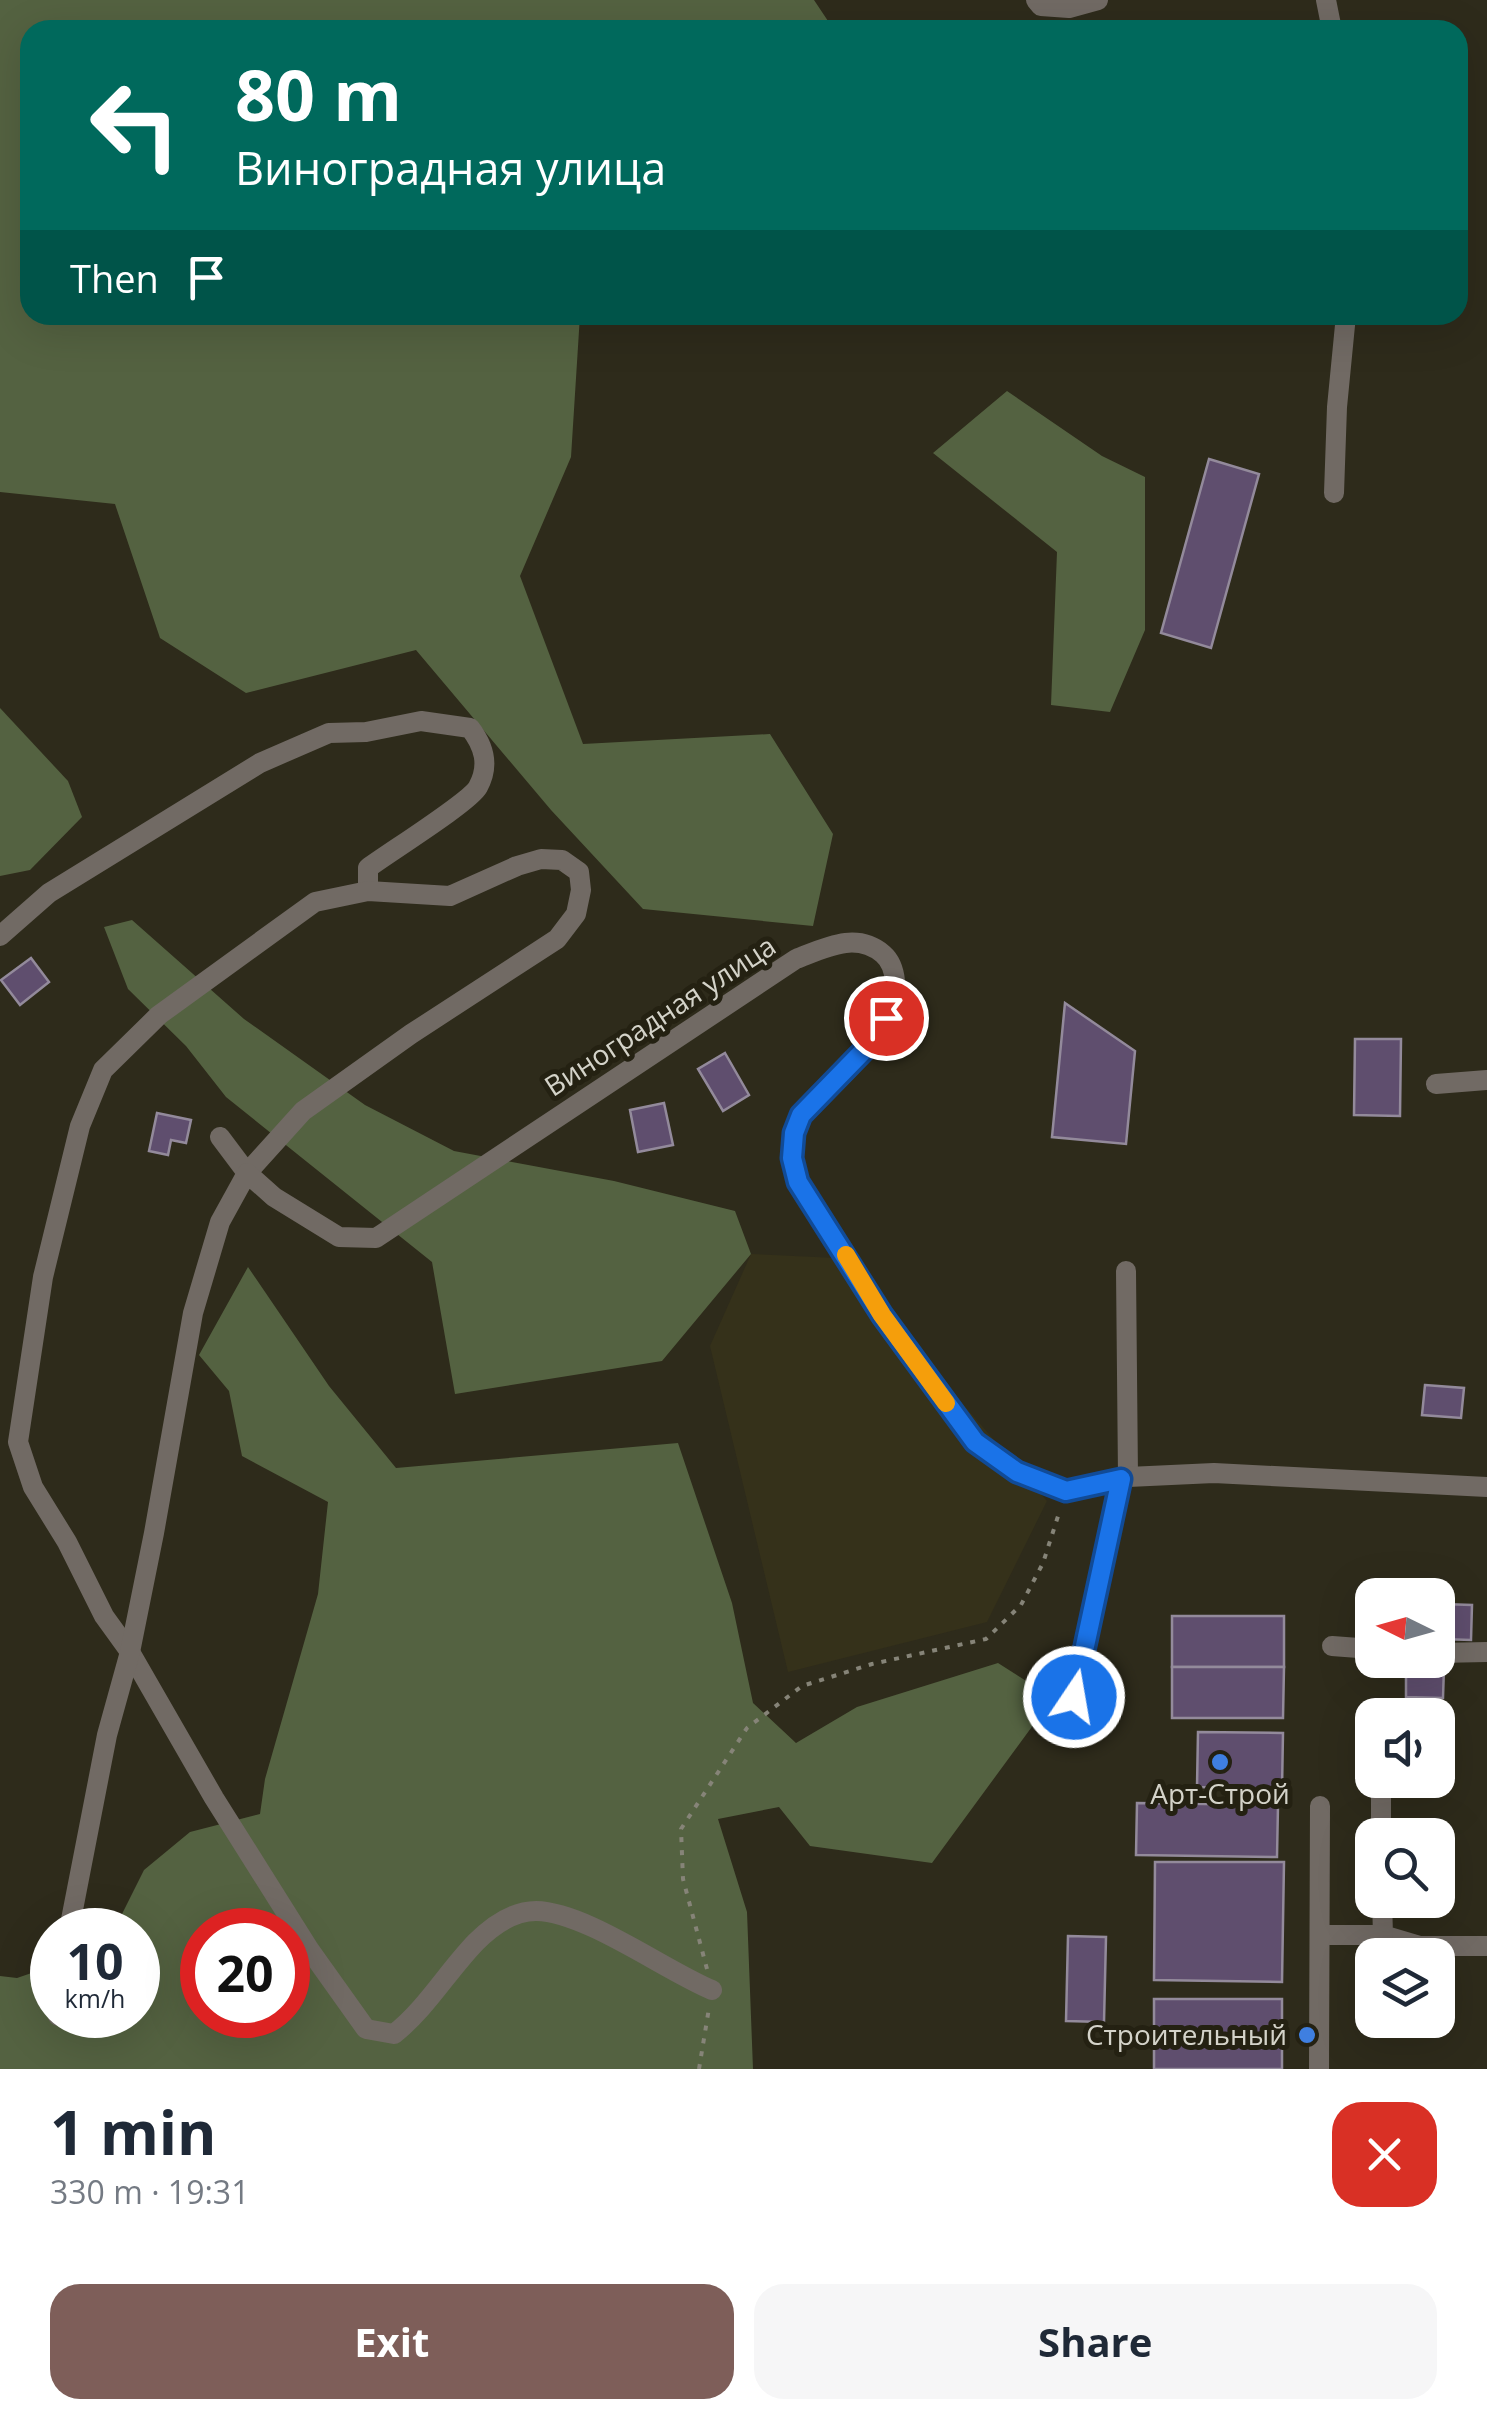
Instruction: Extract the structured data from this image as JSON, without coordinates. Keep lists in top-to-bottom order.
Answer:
{
  "streets": {
    "lane": ["Виноградная улица"]
  },
  "places": ["Арт-Строй", "Строительный"],
  "north": "left",
  "page": {
    "turn": ["80 m", "Виноградная улица"],
    "then": "Then",
    "speed": "10 km/h",
    "limit": "20",
    "heading": ["1 min", "330 m · 19:31"],
    "buttons": ["Exit", "Share"]
  }
}
